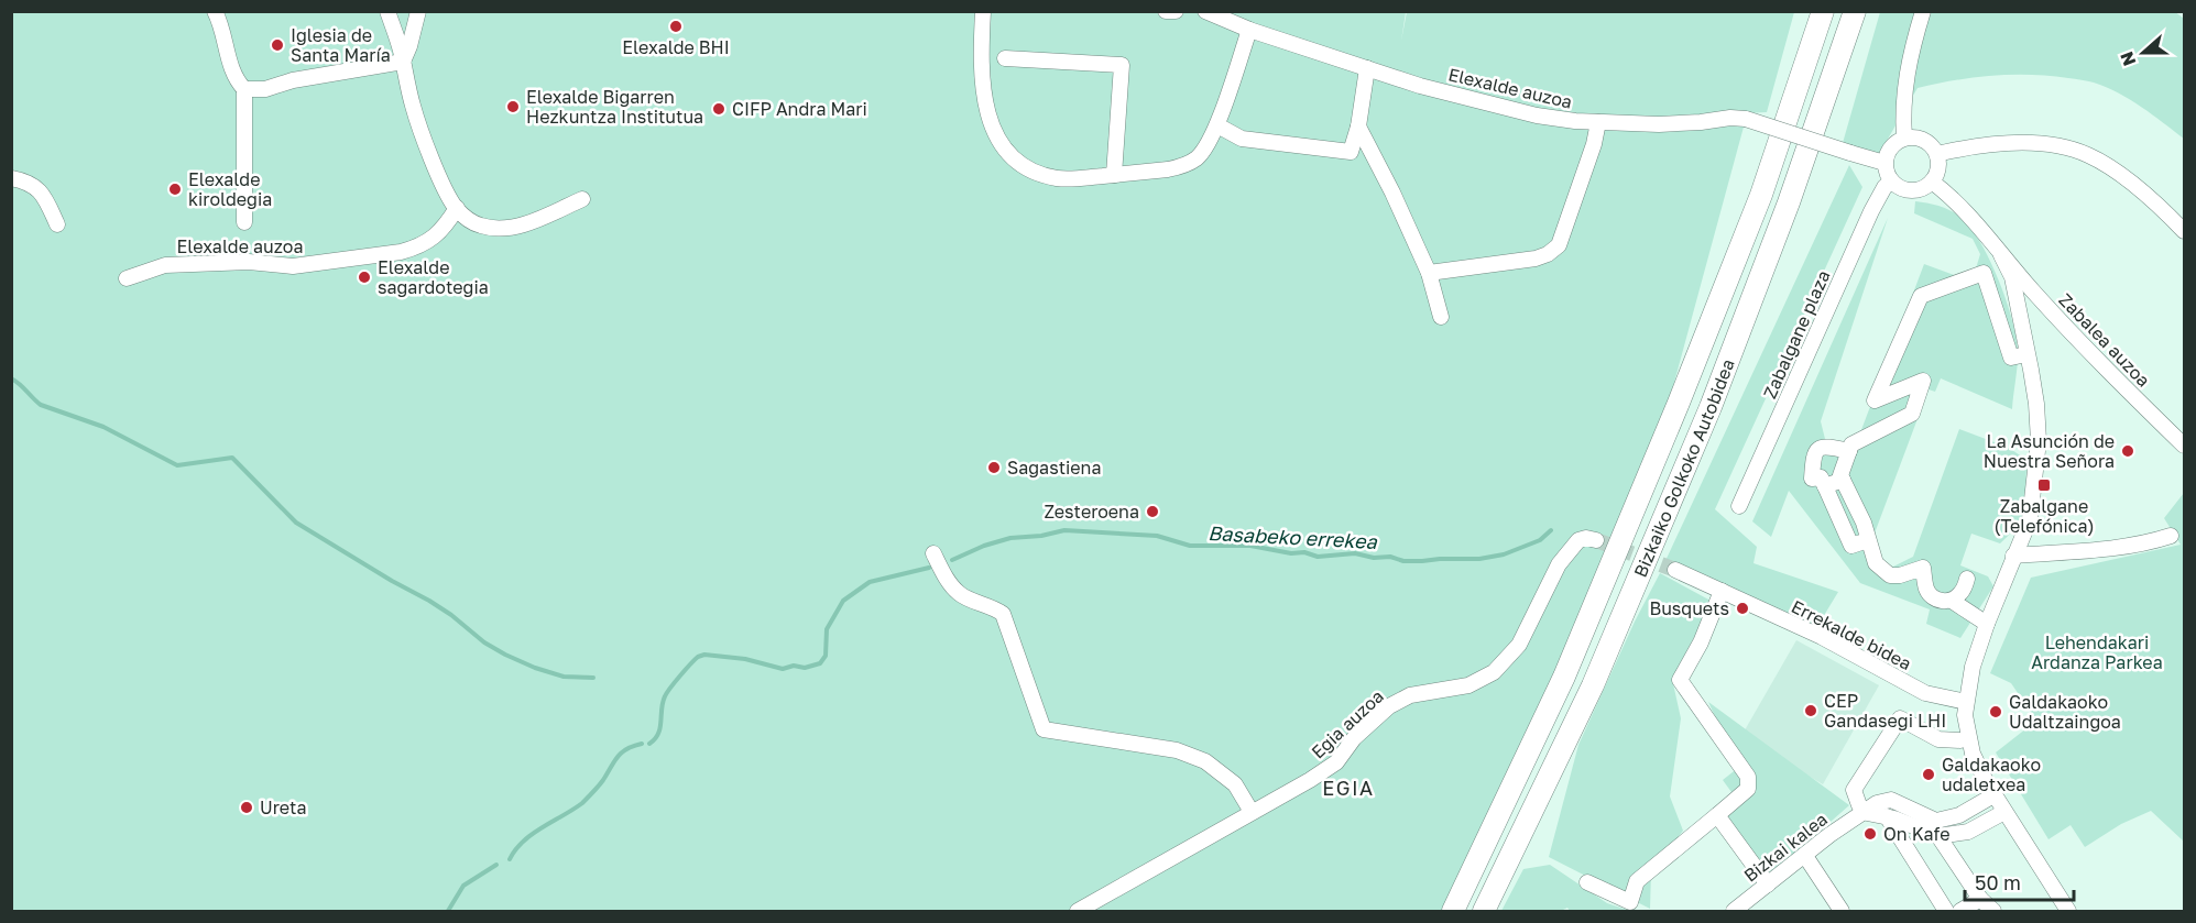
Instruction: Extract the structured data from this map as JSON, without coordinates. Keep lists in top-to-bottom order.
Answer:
{
  "streets": {
    "highway": ["Bizkaiko Golkoko Autobidea"],
    "street": [
      "Elexalde auzoa",
      "Zabalgane plaza",
      "Zabalea auzoa",
      "Errekalde bidea",
      "Egia auzoa",
      "Bizkai kalea"
    ]
  },
  "crossings": [
    ["Elexalde auzoa", "Zabalgane plaza"]
  ],
  "districts": ["EGIA"],
  "water": ["Basabeko errekea"],
  "parks": ["Lehendakari Ardanza Parkea"],
  "places": {
    "other": [
      "Elexalde BHI",
      "Iglesia de Santa María",
      "Elexalde Bigarren Hezkuntza Institutua",
      "CIFP Andra Mari",
      "Elexalde kiroldegia",
      "Elexalde sagardotegia",
      "La Asunción de Nuestra Señora",
      "Sagastiena",
      "Zesteroena",
      "Busquets",
      "CEP Gandasegi LHI",
      "Galdakaoko Udaltzaingoa",
      "Galdakaoko udaletxea",
      "Ureta",
      "On Kafe"
    ],
    "transit": ["Zabalgane (Telefónica)"]
  },
  "scale_bar": "50 m",
  "north": "left"
}
